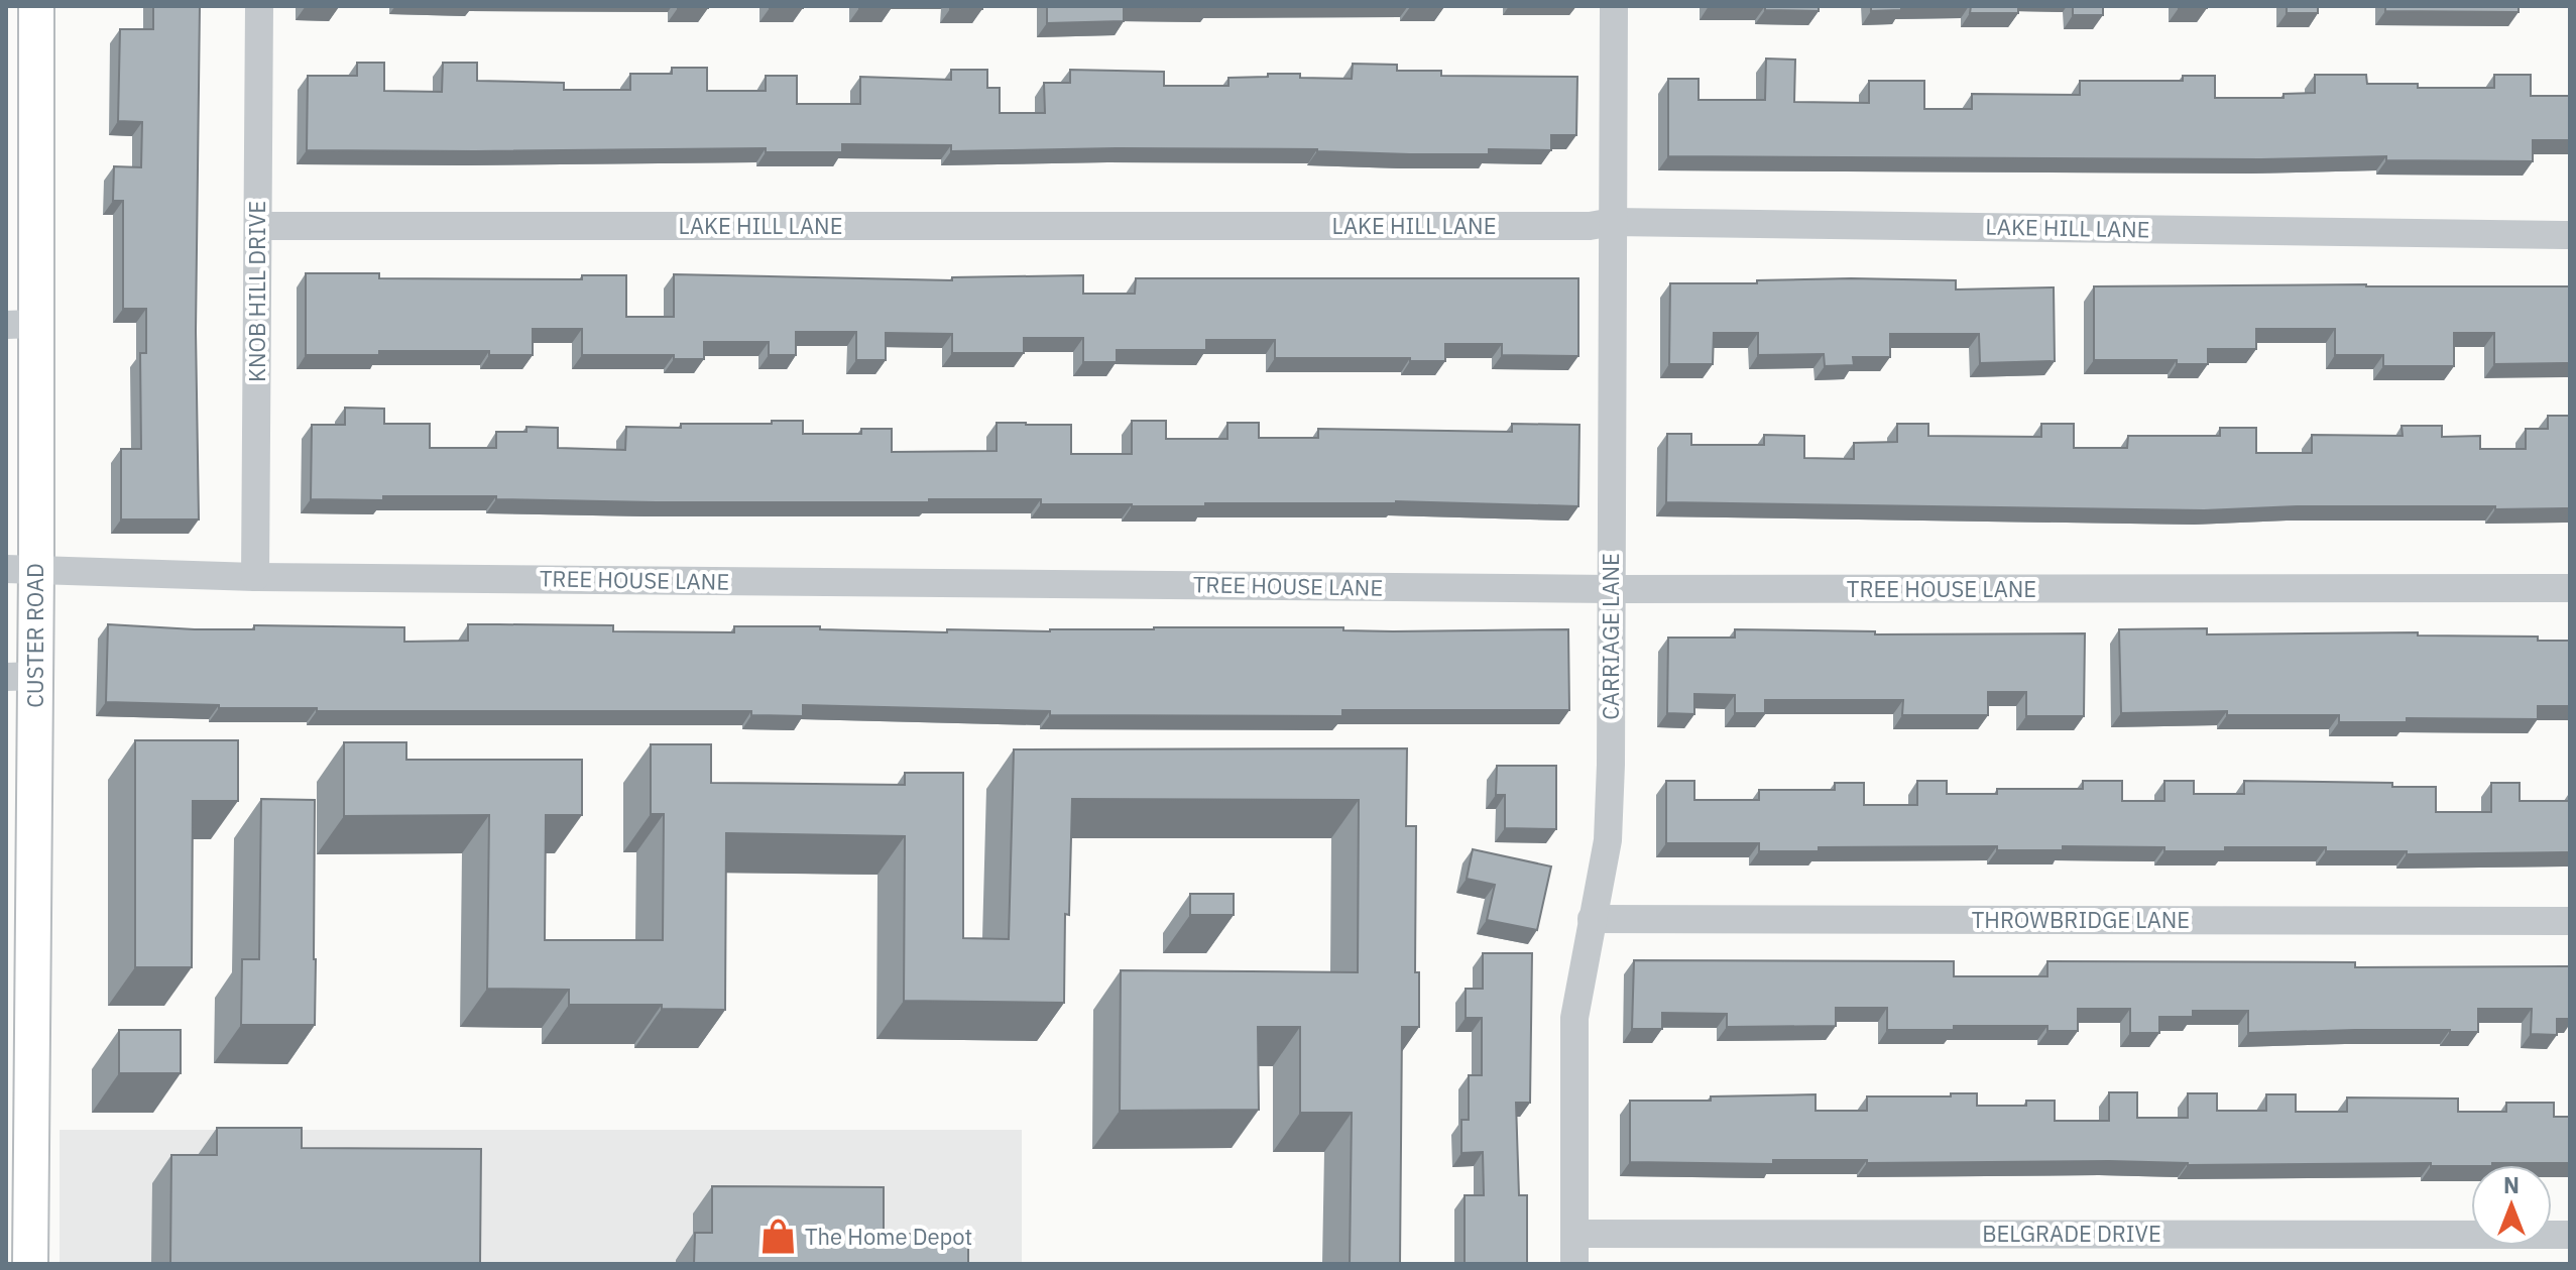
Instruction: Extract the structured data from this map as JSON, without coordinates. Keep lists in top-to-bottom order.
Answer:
{
  "streets": {
    "main road": ["CUSTER ROAD"],
    "street": [
      "LAKE HILL LANE",
      "KNOB HILL DRIVE",
      "TREE HOUSE LANE",
      "CARRIAGE LANE",
      "THROWBRIDGE LANE",
      "BELGRADE DRIVE"
    ]
  },
  "crossings": [
    ["LAKE HILL LANE", "KNOB HILL DRIVE"],
    ["LAKE HILL LANE", "CARRIAGE LANE"],
    ["KNOB HILL DRIVE", "TREE HOUSE LANE"],
    ["TREE HOUSE LANE", "CUSTER ROAD"],
    ["TREE HOUSE LANE", "CARRIAGE LANE"],
    ["CARRIAGE LANE", "THROWBRIDGE LANE"],
    ["CARRIAGE LANE", "BELGRADE DRIVE"]
  ],
  "places": {
    "shop": ["The Home Depot"]
  },
  "north": "top"
}
